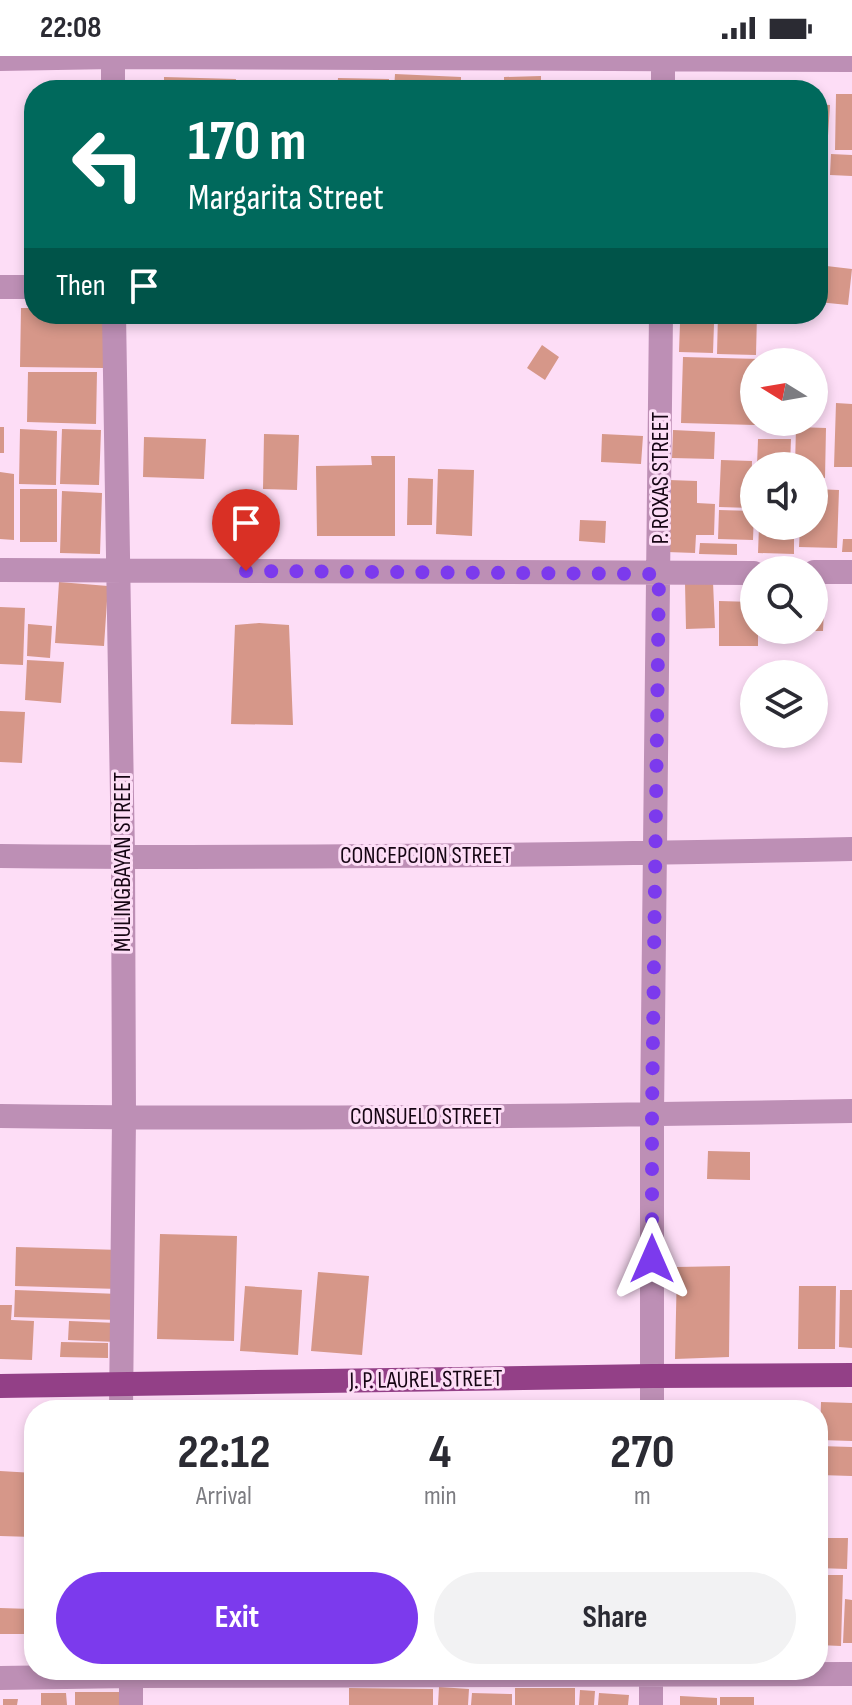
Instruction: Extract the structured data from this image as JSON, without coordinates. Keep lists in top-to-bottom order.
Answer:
{
  "streets": {
    "main road": ["J. P. LAUREL STREET"],
    "street": [
      "P. ROXAS STREET",
      "CONCEPCION STREET",
      "MULINGBAYAN STREET",
      "CONSUELO STREET"
    ]
  },
  "crossings": [
    ["P. ROXAS STREET", "CONCEPCION STREET"],
    ["P. ROXAS STREET", "CONSUELO STREET"],
    ["P. ROXAS STREET", "J. P. LAUREL STREET"],
    ["CONCEPCION STREET", "MULINGBAYAN STREET"],
    ["MULINGBAYAN STREET", "CONSUELO STREET"],
    ["MULINGBAYAN STREET", "J. P. LAUREL STREET"]
  ],
  "north": "left",
  "page": {
    "status": "22:08",
    "turn": ["170 m", "Margarita Street"],
    "then": "Then",
    "eta": [
      "22:12",
      "Arrival",
      "4",
      "min",
      "270",
      "m"
    ],
    "buttons": ["Exit", "Share"]
  }
}
